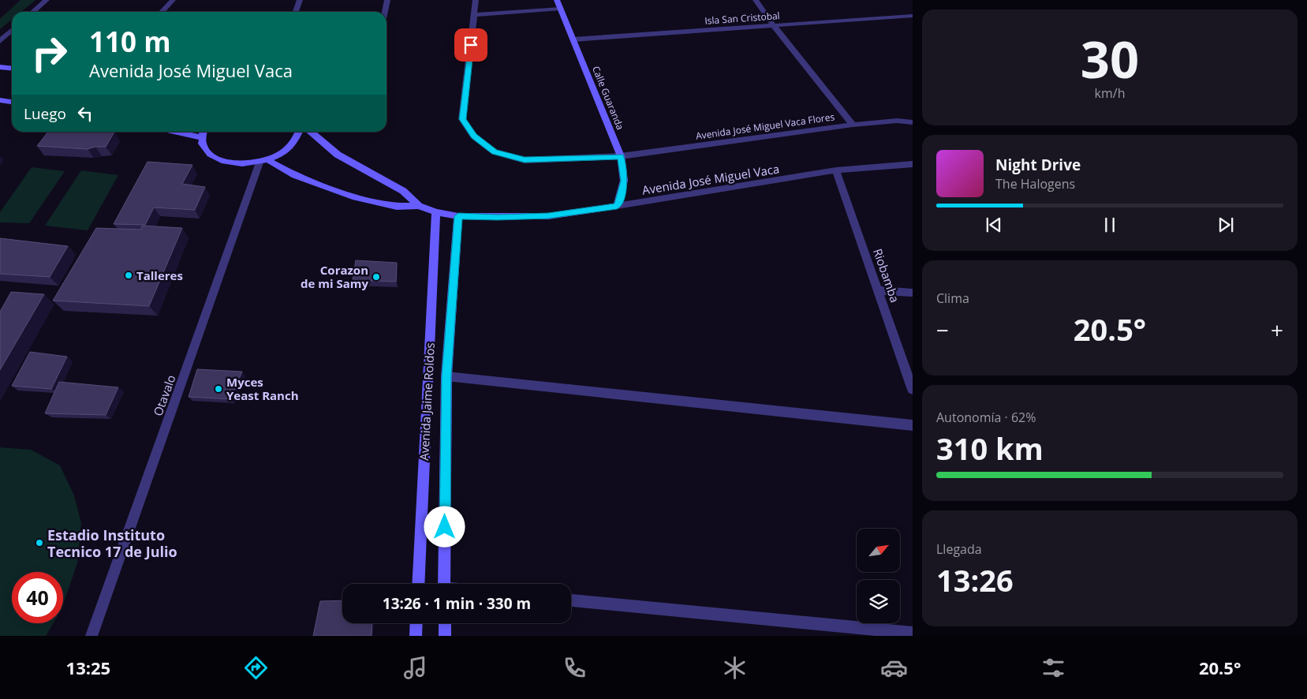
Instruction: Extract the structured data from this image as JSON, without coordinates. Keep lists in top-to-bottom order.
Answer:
{
  "streets": {
    "street": [
      "Isla San Cristobal",
      "Calle Guaranda",
      "Avenida José Miguel Vaca Flores",
      "Avenida José Miguel Vaca",
      "Riobamba",
      "Otavalo",
      "Avenida Jaime Roldos"
    ]
  },
  "crossings": [
    ["Isla San Cristobal", "Calle Guaranda"],
    ["Calle Guaranda", "Avenida José Miguel Vaca Flores"],
    ["Calle Guaranda", "Avenida José Miguel Vaca"],
    ["Avenida José Miguel Vaca", "Riobamba"],
    ["Avenida José Miguel Vaca", "Otavalo"],
    ["Avenida José Miguel Vaca", "Avenida Jaime Roldos"]
  ],
  "places": [
    "Talleres",
    "Corazon de mi Samy",
    "Myces Yeast Ranch",
    "Estadio Instituto Tecnico 17 de Julio"
  ],
  "north": "top right",
  "page": {
    "tile": [
      ["30", "km/h"],
      "Clima",
      ["Autonomía · 62%", "310 km"],
      ["Llegada", "13:26"]
    ],
    "turn": ["110 m", "Avenida José Miguel Vaca"],
    "then": "Luego",
    "song": ["Night Drive", "The Halogens"],
    "heat": ["−", "20.5°", "+"],
    "limit": "40",
    "trip": "13:26 · 1 min · 330 m",
    "tabs": ["13:25", "20.5°"]
  }
}
